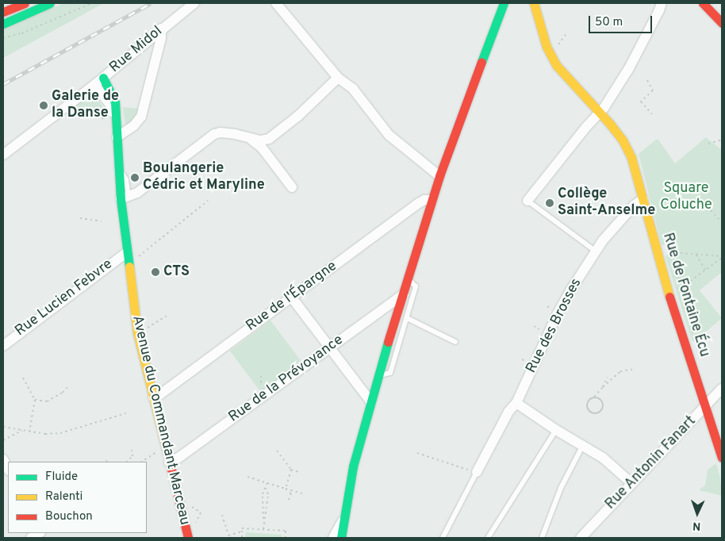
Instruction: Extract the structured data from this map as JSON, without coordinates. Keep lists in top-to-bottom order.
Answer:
{
  "streets": {
    "street": [
      "Rue Midol",
      "Rue de Fontaine Écu",
      "Rue de l'Épargne",
      "Rue Lucien Febvre",
      "Rue des Brosses",
      "Rue de la Prévoyance",
      "Avenue du Commandant Marceau",
      "Rue Antonin Fanart"
    ]
  },
  "crossings": [
    ["Rue Midol", "Avenue du Commandant Marceau"],
    ["Rue de Fontaine Écu", "Rue des Brosses"],
    ["Rue de Fontaine Écu", "Rue Antonin Fanart"],
    ["Rue de l'Épargne", "Avenue du Commandant Marceau"],
    ["Rue Lucien Febvre", "Avenue du Commandant Marceau"],
    ["Rue de la Prévoyance", "Avenue du Commandant Marceau"]
  ],
  "parks": ["Square Coluche"],
  "places": [
    "Galerie de la Danse",
    "Boulangerie Cédric et Maryline",
    "Collège Saint-Anselme",
    "CTS"
  ],
  "legend": ["Fluide", "Ralenti", "Bouchon"],
  "scale_bar": "50 m",
  "north": "bottom"
}
